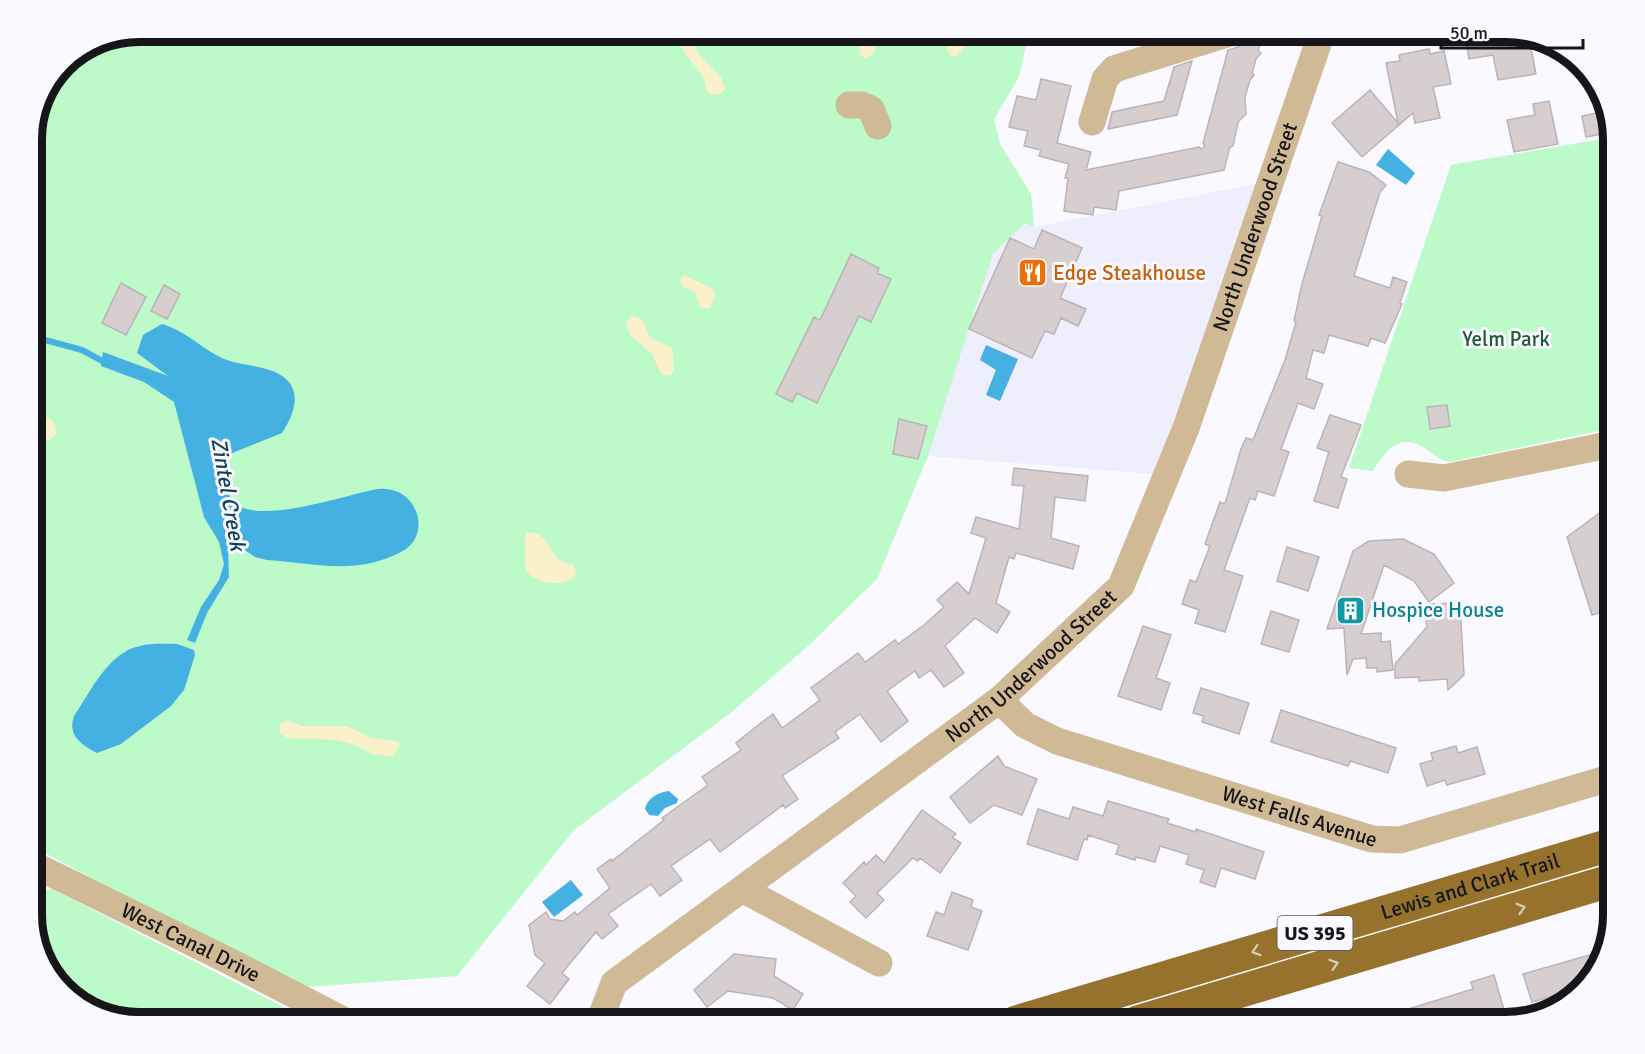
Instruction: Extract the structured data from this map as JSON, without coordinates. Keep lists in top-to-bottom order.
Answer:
{
  "streets": {
    "highway": ["Lewis and Clark Trail", "US 395"],
    "street": ["North Underwood Street", "West Falls Avenue", "West Canal Drive"]
  },
  "crossings": [
    ["North Underwood Street", "West Falls Avenue"]
  ],
  "water": ["Zintel Creek"],
  "parks": ["Yelm Park"],
  "places": {
    "restaurant": ["Edge Steakhouse"],
    "building": ["Hospice House"]
  },
  "scale_bar": "50 m"
}
